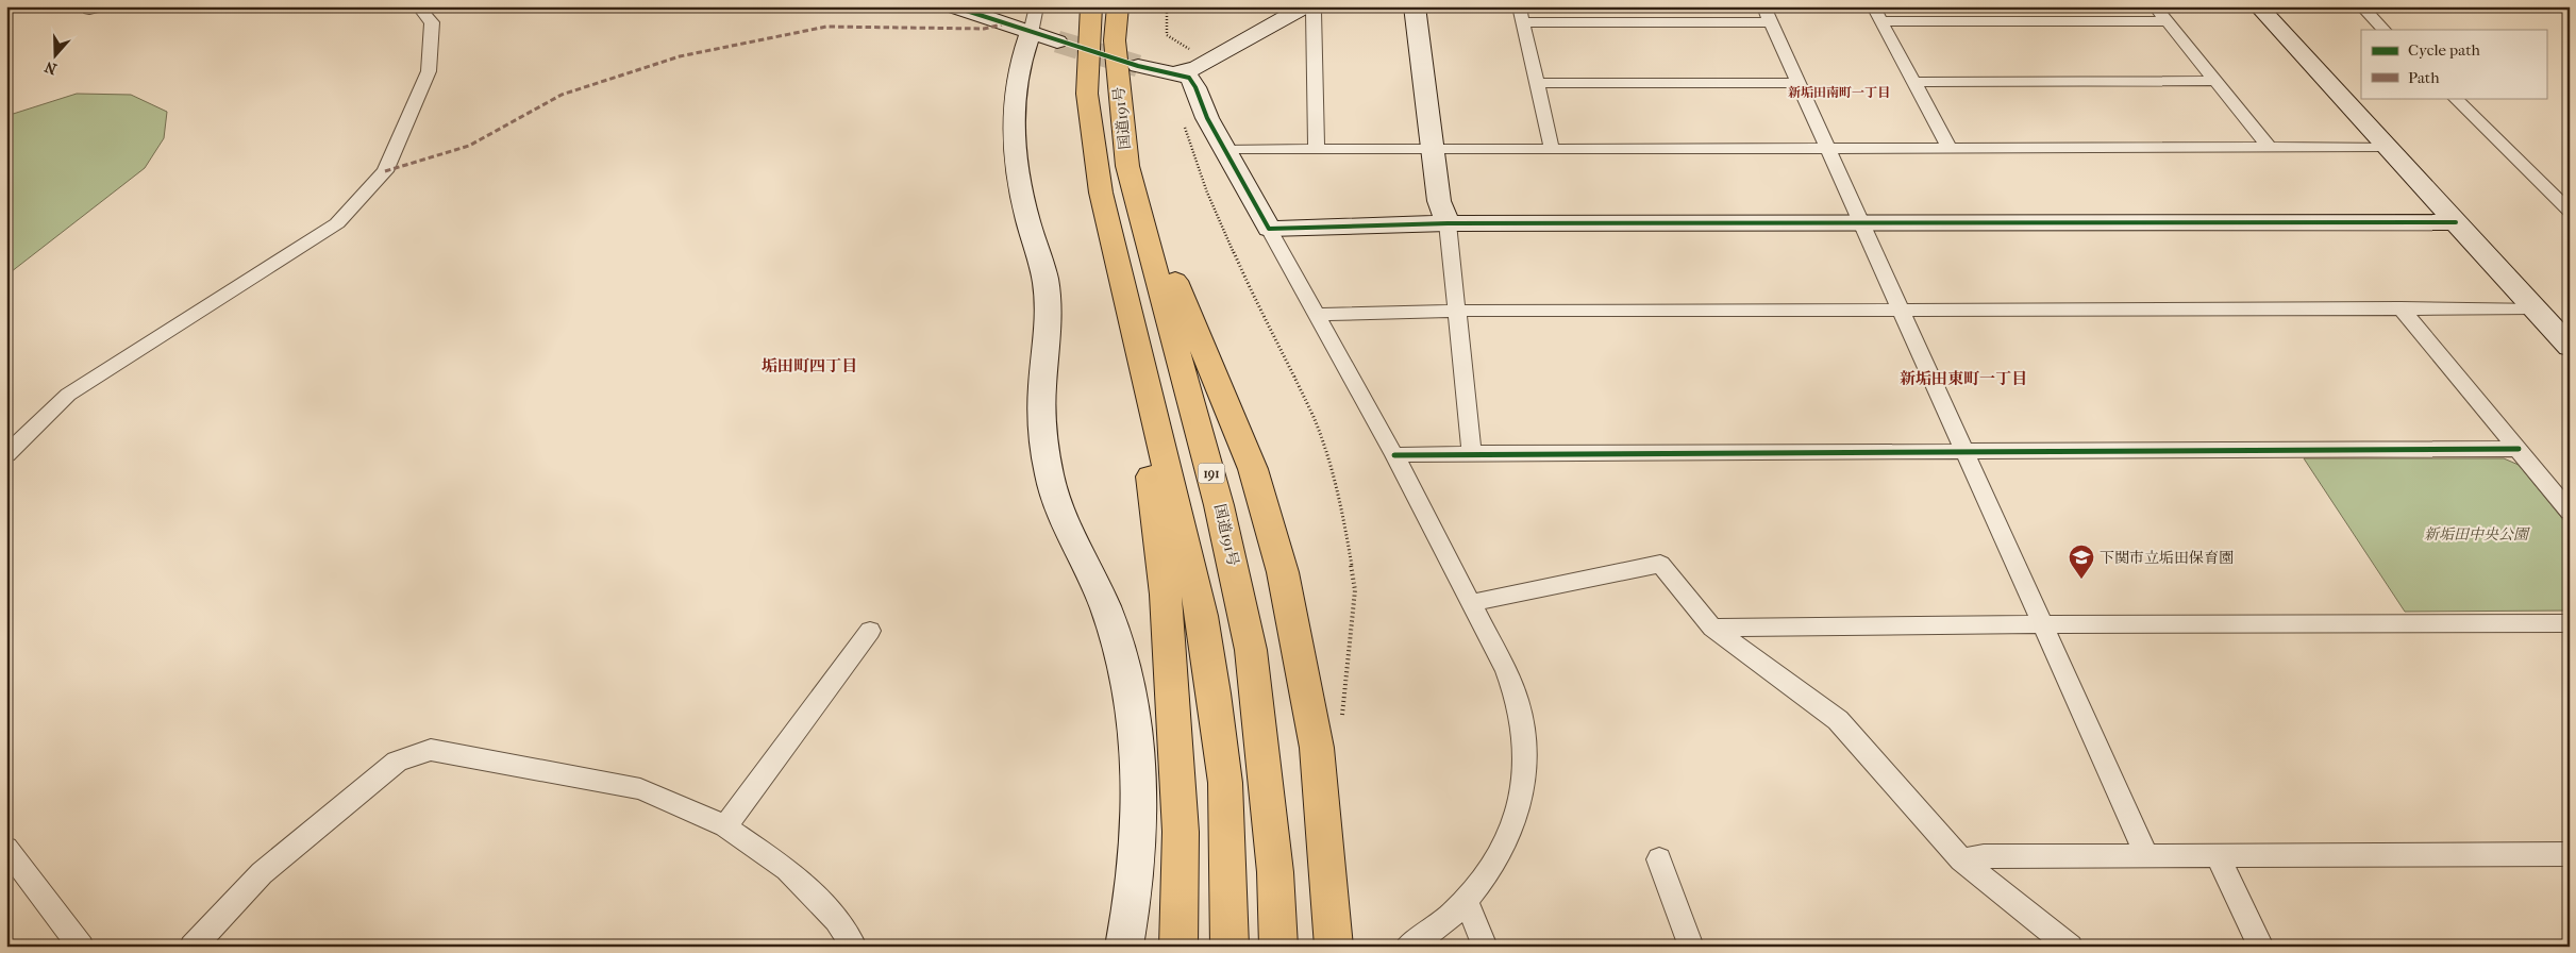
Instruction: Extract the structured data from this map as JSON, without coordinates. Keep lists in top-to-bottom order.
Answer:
{
  "streets": {
    "highway": ["国道191号", "191"]
  },
  "districts": ["新垢田南町一丁目", "垢田町四丁目", "新垢田東町一丁目"],
  "parks": ["新垢田中央公園"],
  "places": {
    "school or university": ["下関市立垢田保育園"]
  },
  "legend": ["Cycle path", "Path"],
  "north": "bottom"
}
